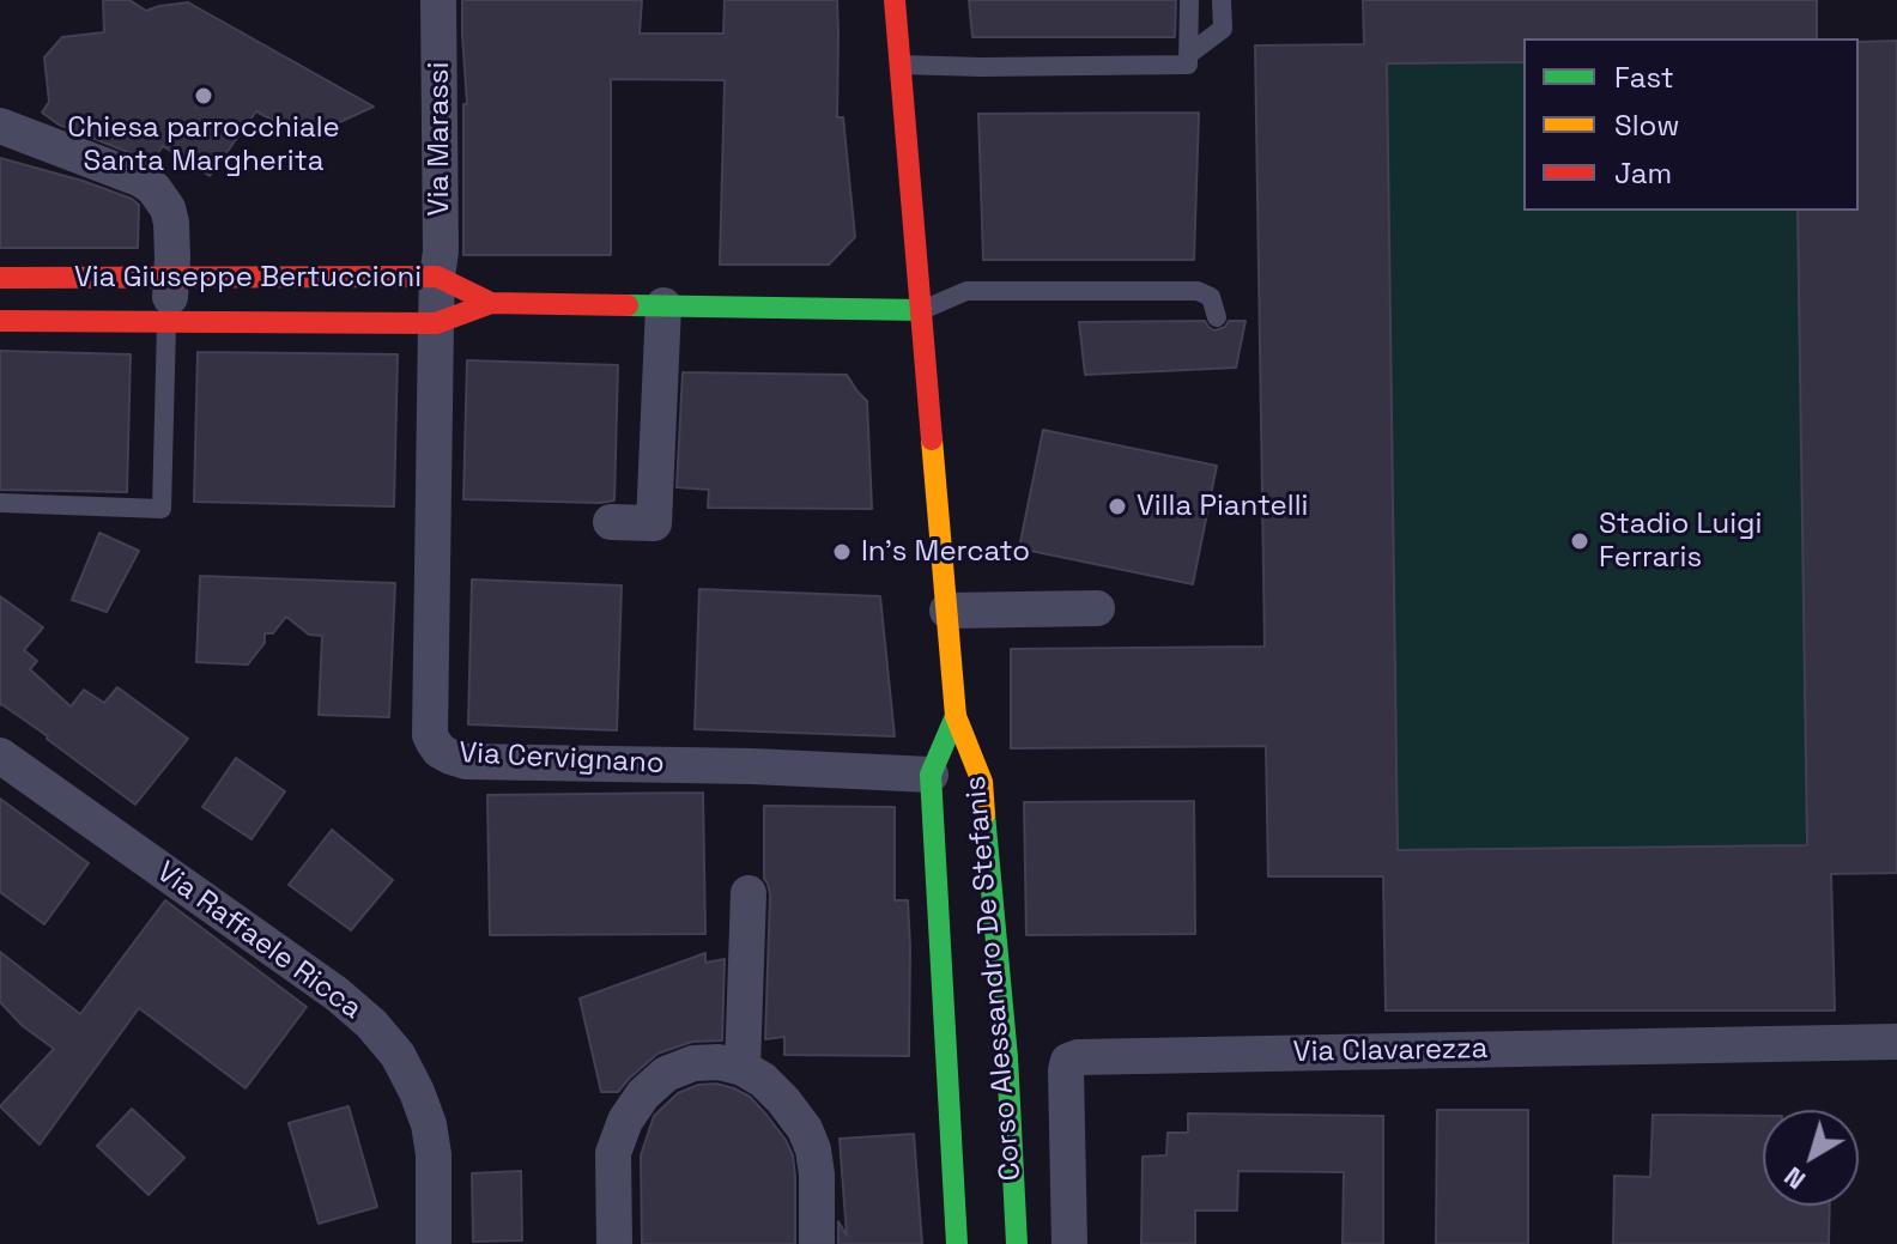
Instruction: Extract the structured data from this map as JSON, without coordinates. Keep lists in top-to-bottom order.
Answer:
{
  "streets": {
    "main road": ["Via Giuseppe Bertuccioni", "Corso Alessandro De Stefanis"],
    "street": [
      "Via Marassi",
      "Via Cervignano",
      "Via Raffaele Ricca",
      "Via Clavarezza"
    ]
  },
  "crossings": [
    ["Via Marassi", "Via Giuseppe Bertuccioni"],
    ["Via Marassi", "Via Cervignano"],
    ["Via Giuseppe Bertuccioni", "Via Cervignano"],
    ["Via Giuseppe Bertuccioni", "Corso Alessandro De Stefanis"],
    ["Via Cervignano", "Corso Alessandro De Stefanis"]
  ],
  "places": [
    "Chiesa parrocchiale Santa Margherita",
    "Villa Piantelli",
    "Stadio Luigi Ferraris",
    "In's Mercato"
  ],
  "legend": ["Fast", "Slow", "Jam"],
  "north": "bottom left"
}
